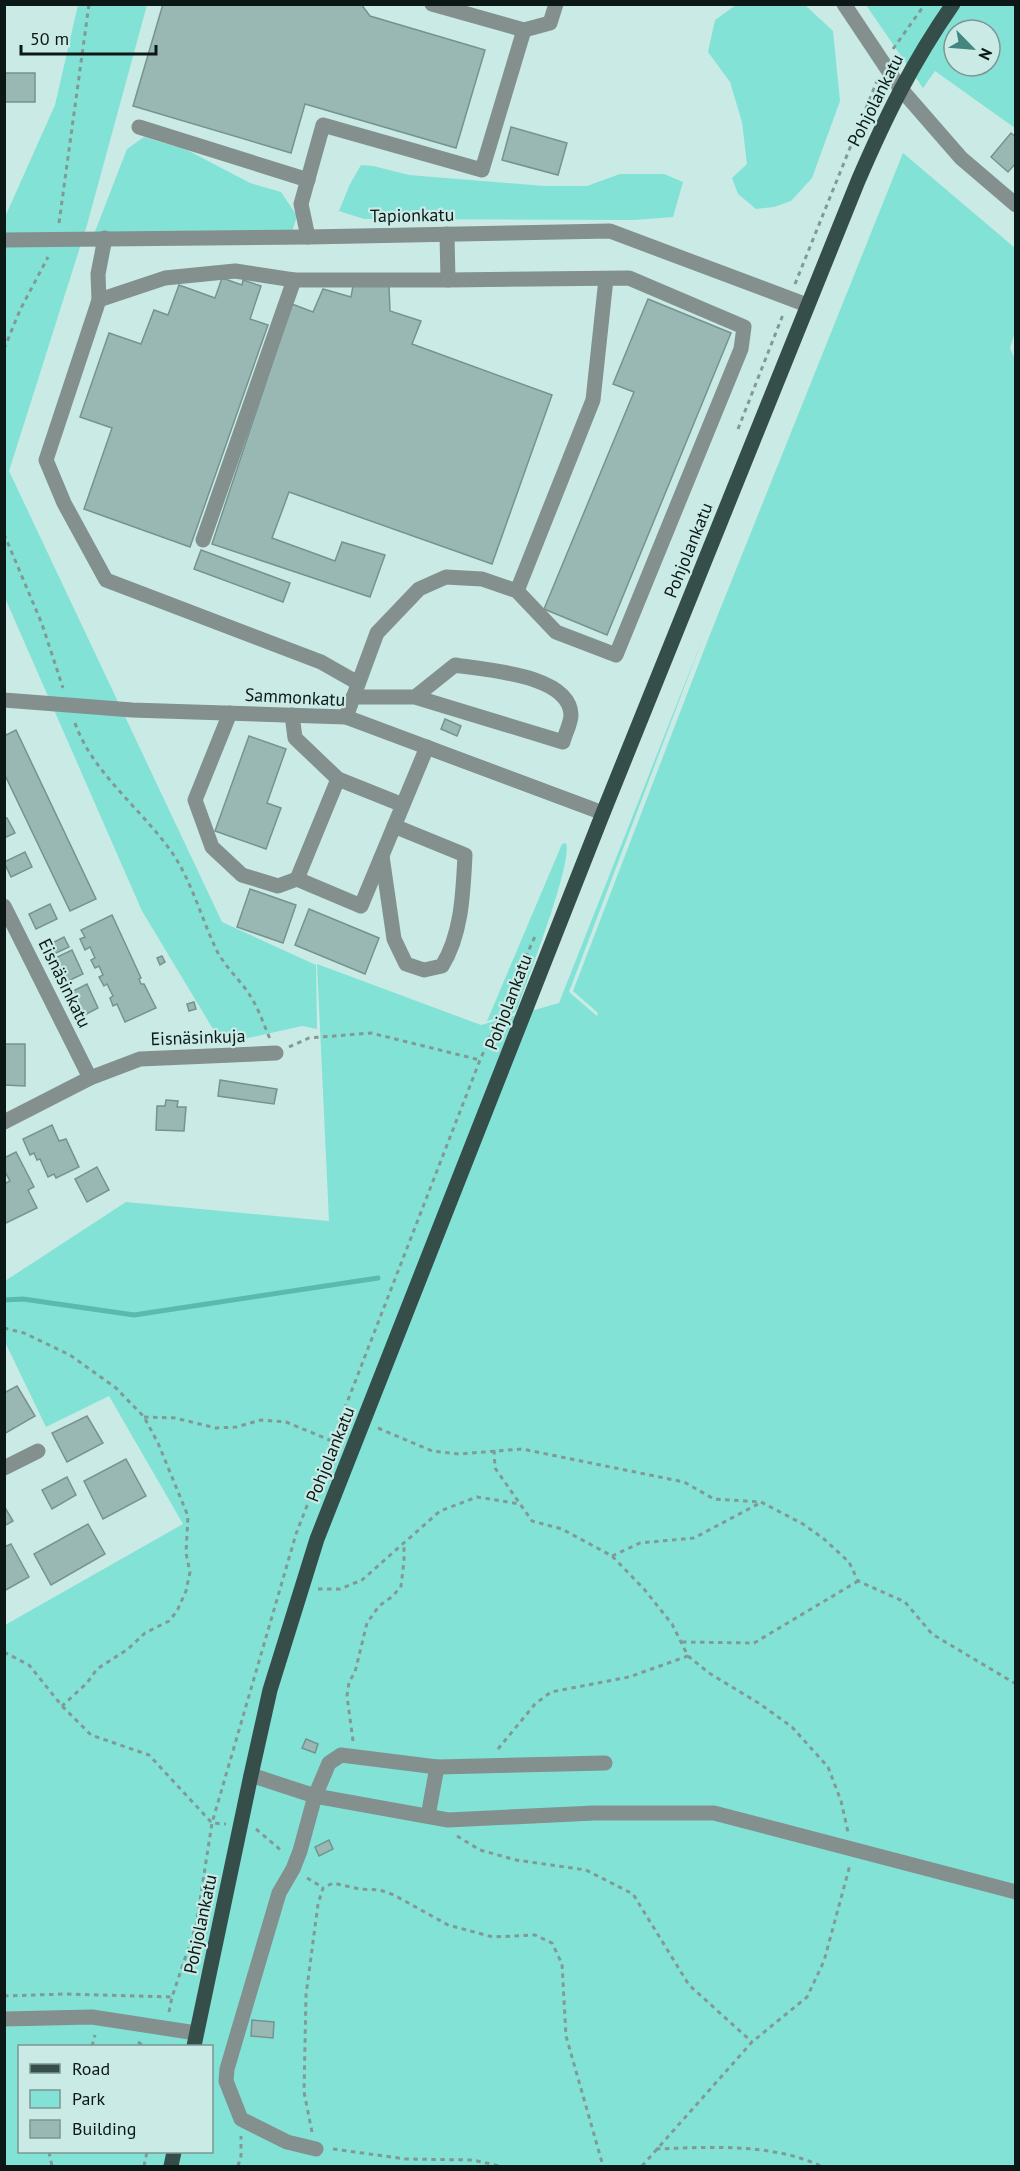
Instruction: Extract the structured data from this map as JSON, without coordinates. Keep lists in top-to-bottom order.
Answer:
{
  "streets": {
    "main road": ["Pohjolankatu"],
    "street": [
      "Tapionkatu",
      "Sammonkatu",
      "Eisnäsinkatu",
      "Eisnäsinkuja"
    ]
  },
  "crossings": [
    ["Pohjolankatu", "Tapionkatu"],
    ["Pohjolankatu", "Sammonkatu"],
    ["Eisnäsinkatu", "Eisnäsinkuja"]
  ],
  "legend": ["Road", "Park", "Building"],
  "scale_bar": "50 m",
  "north": "bottom right"
}
